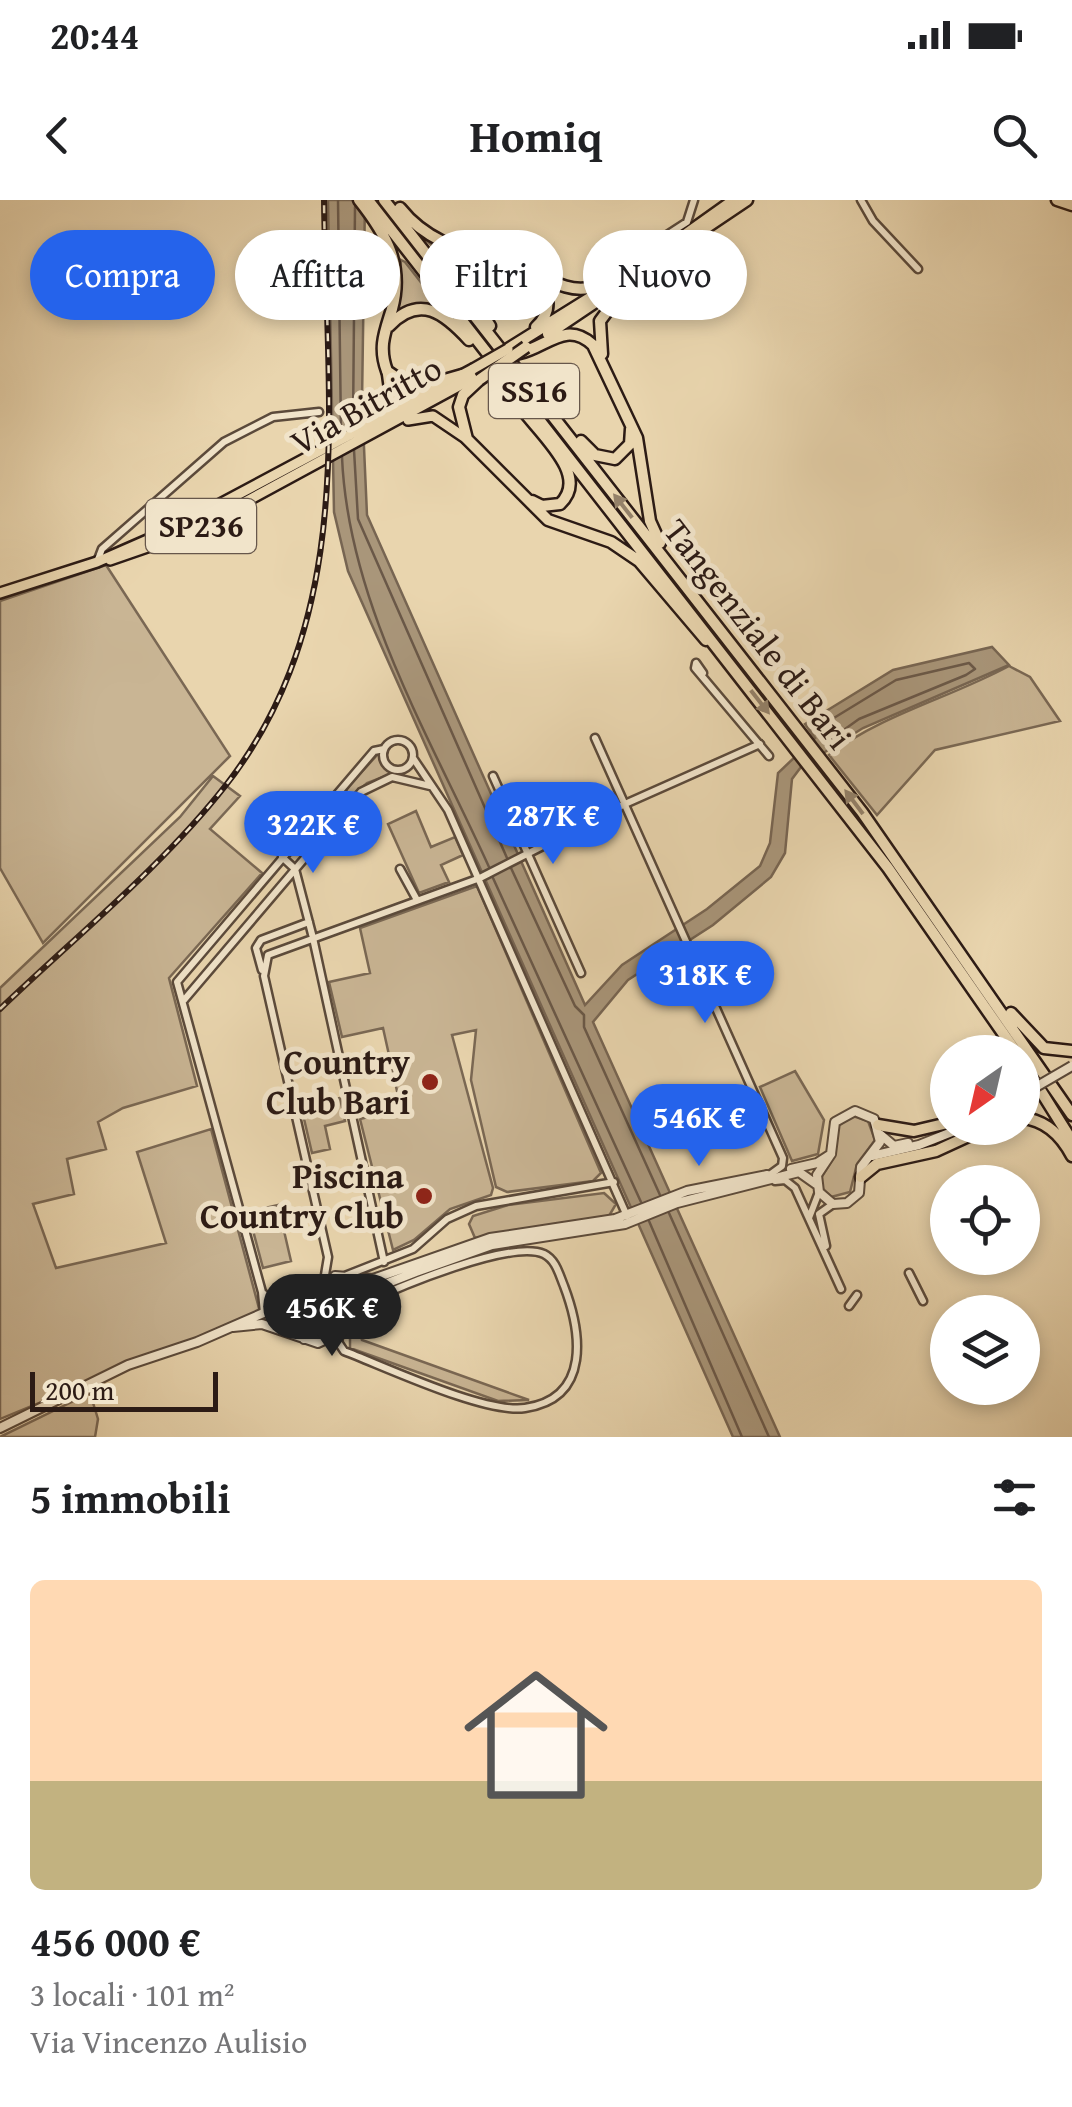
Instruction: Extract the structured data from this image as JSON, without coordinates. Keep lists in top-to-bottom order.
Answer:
{
  "streets": {
    "highway": ["SS16", "Tangenziale di Bari"],
    "main road": ["Via Bitritto", "SP236"]
  },
  "places": ["Country Club Bari", "Piscina Country Club"],
  "scale_bar": "200 m",
  "north": "bottom left",
  "page": {
    "status": "20:44",
    "header": "Homiq",
    "chip": [
      "Compra",
      "Affitta",
      "Filtri",
      "Nuovo"
    ],
    "price": [
      "287K €",
      "322K €",
      "318K €",
      "546K €",
      "456K €"
    ],
    "scale": "200 m",
    "heading": "5 immobili",
    "list": [
      {
        "name": "456 000 €",
        "note": "3 locali · 101 m² · Via Vincenzo Aulisio"
      }
    ]
  }
}
